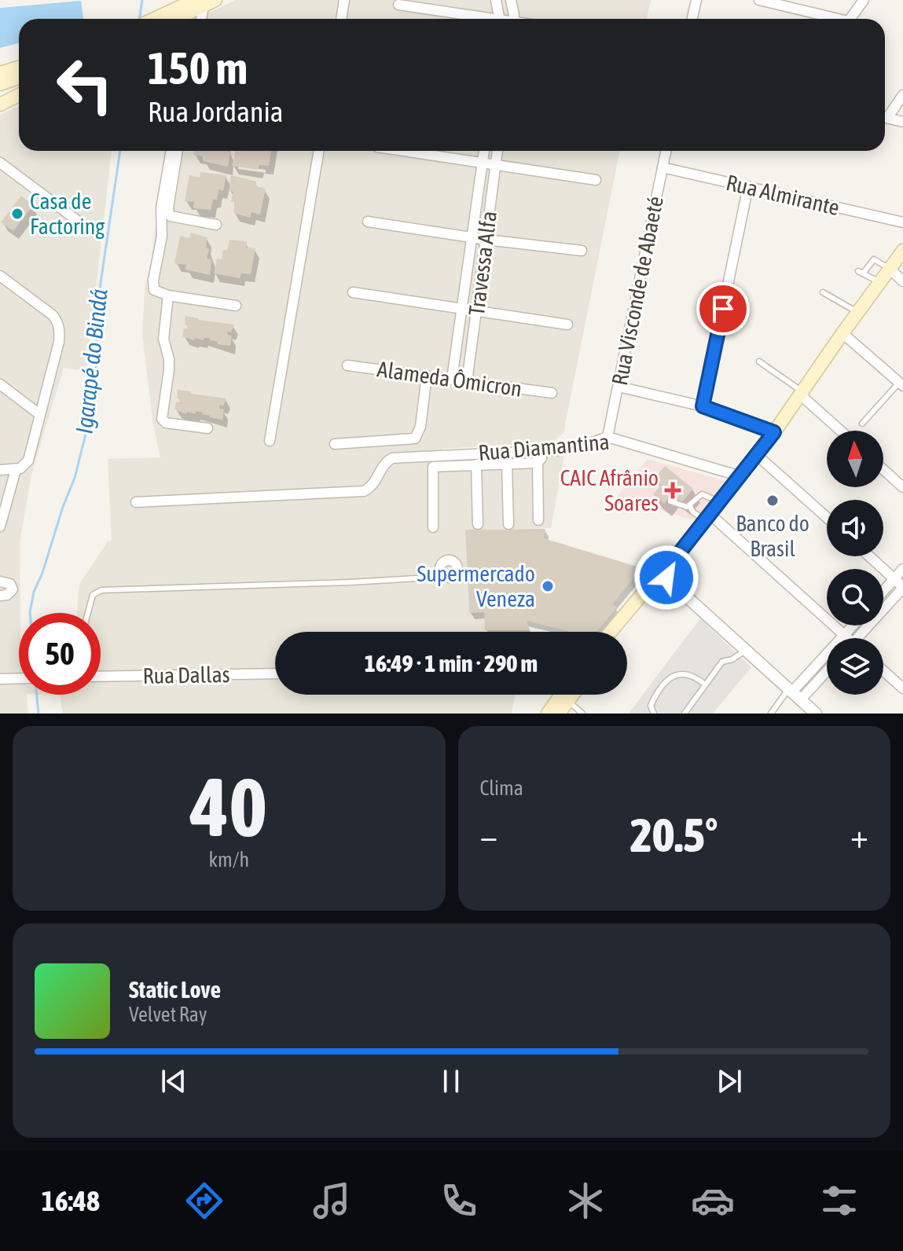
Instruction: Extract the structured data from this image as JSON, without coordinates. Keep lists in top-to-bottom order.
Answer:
{
  "streets": {
    "street": [
      "Rua Almirante",
      "Travessa Alfa",
      "Rua Visconde de Abaeté",
      "Alameda Ômicron",
      "Rua Diamantina",
      "Rua Dallas"
    ]
  },
  "crossings": [
    ["Rua Almirante", "Rua Visconde de Abaeté"],
    ["Travessa Alfa", "Alameda Ômicron"],
    ["Rua Visconde de Abaeté", "Rua Diamantina"]
  ],
  "water": ["Igarapé do Bindá"],
  "places": {
    "other": ["Casa de Factoring", "Banco do Brasil", "Supermercado Veneza"],
    "health": ["CAIC Afrânio Soares"]
  },
  "north": "top",
  "page": {
    "turn": ["150 m", "Rua Jordania"],
    "limit": "50",
    "trip": "16:49 · 1 min · 290 m",
    "tile": [
      ["40", "km/h"],
      "Clima"
    ],
    "heat": ["−", "20.5°", "+"],
    "song": ["Static Love", "Velvet Ray"],
    "tabs": "16:48"
  }
}
